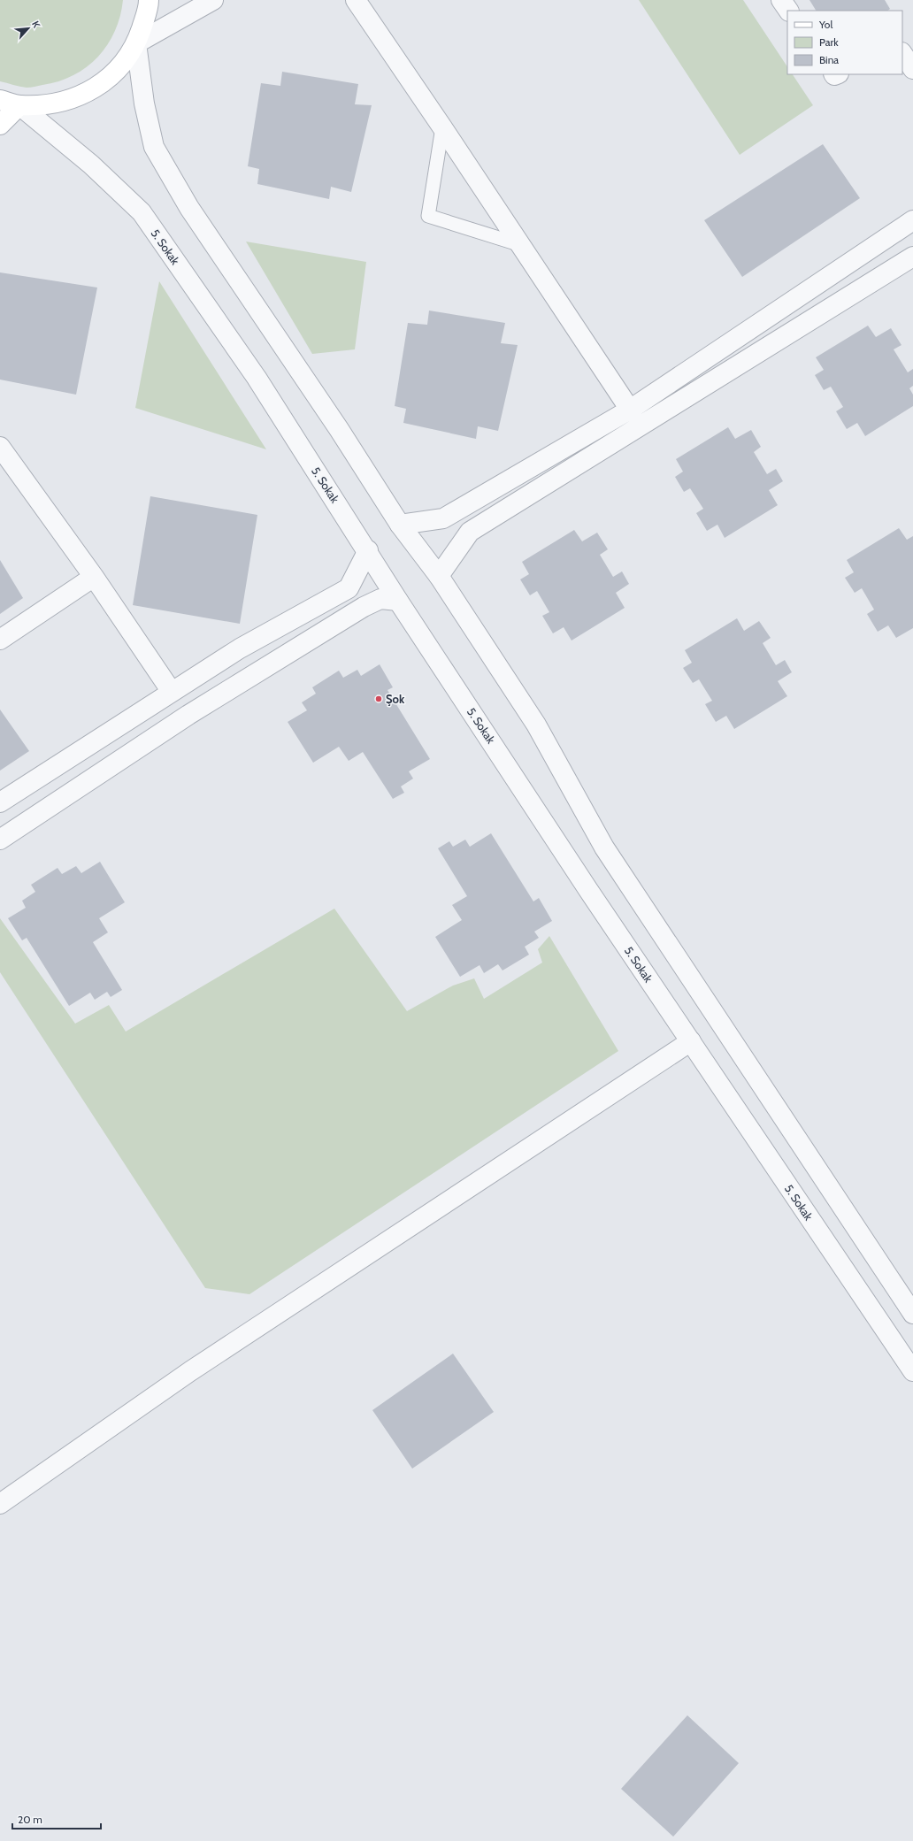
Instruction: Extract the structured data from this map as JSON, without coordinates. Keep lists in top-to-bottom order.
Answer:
{
  "streets": {
    "street": ["5. Sokak"]
  },
  "places": ["Şok"],
  "legend": ["Yol", "Park", "Bina"],
  "scale_bar": "20 m",
  "north": "top right"
}
